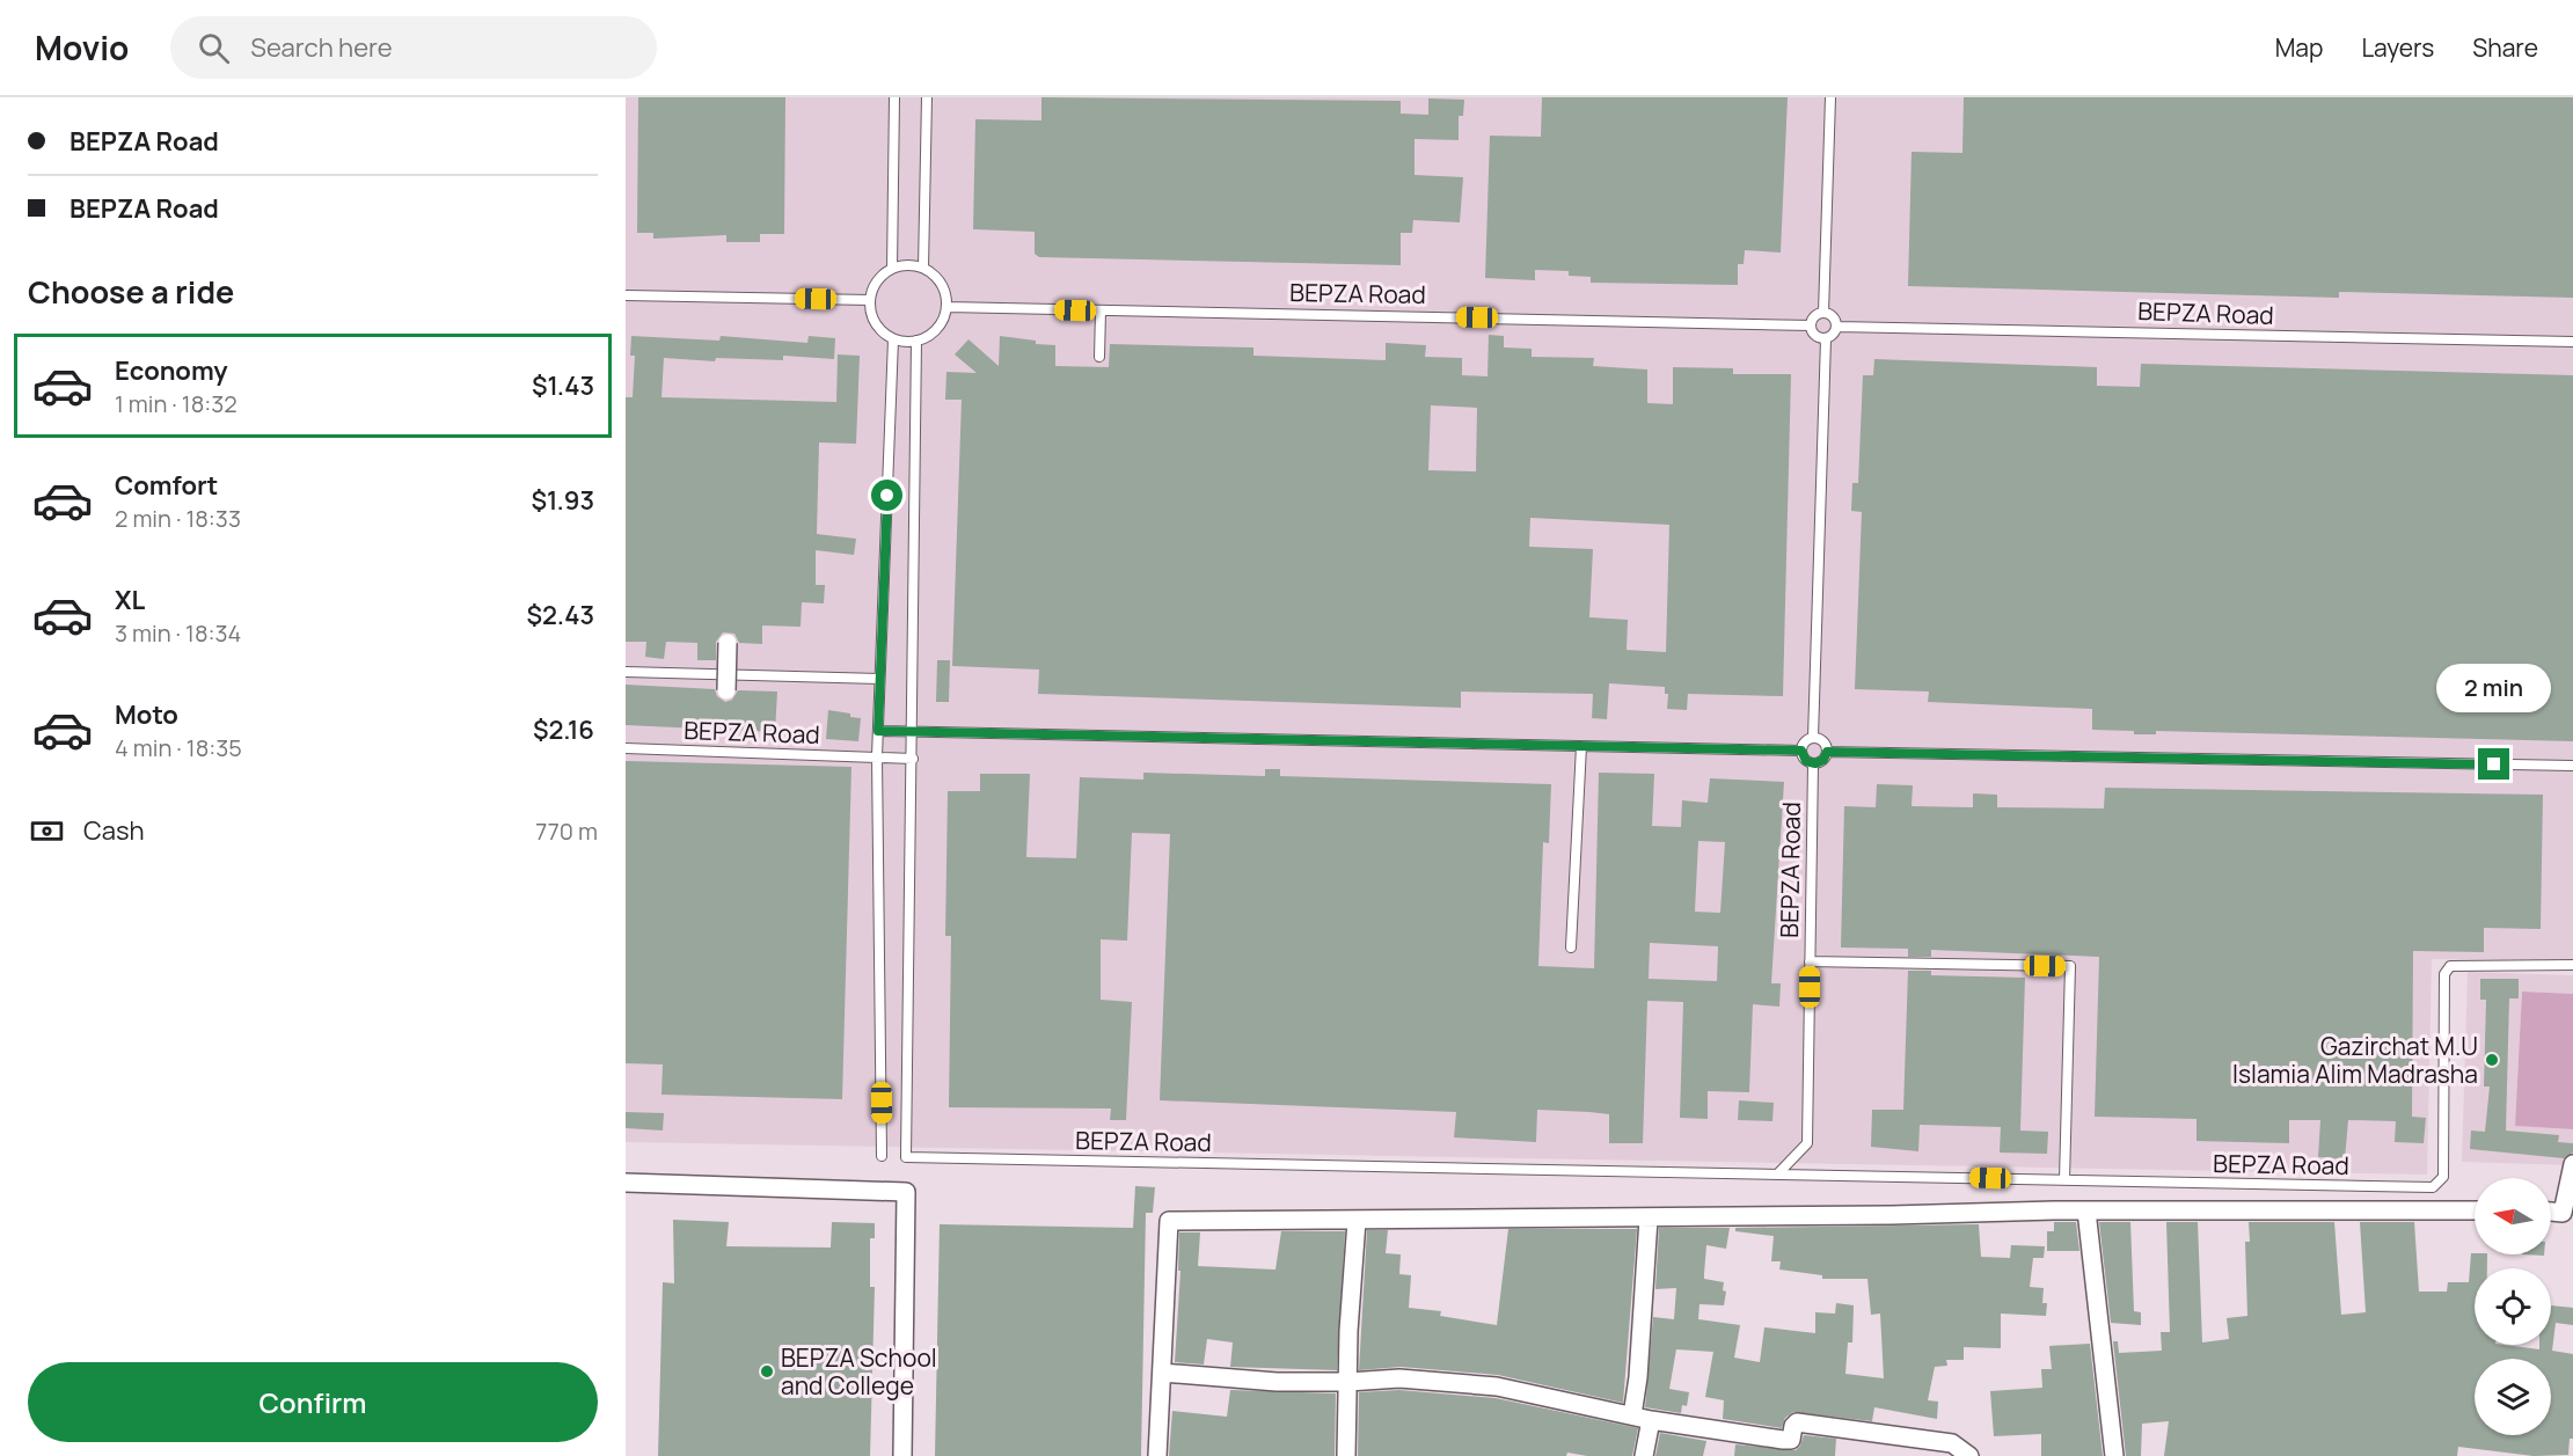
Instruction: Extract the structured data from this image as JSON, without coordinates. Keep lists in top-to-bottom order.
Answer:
{
  "streets": {
    "lane": ["BEPZA Road"]
  },
  "places": ["Gazirchat M.U Islamia Alim Madrasha", "BEPZA School and College"],
  "north": "left",
  "page": {
    "header": "Movio",
    "search": "Search here",
    "nav": ["Map", "Layers", "Share"],
    "banner": ["BEPZA Road", "BEPZA Road"],
    "heading": "Choose a ride",
    "list": [
      {
        "name": "Economy",
        "note": "1 min · 18:32",
        "value": "$1.43"
      },
      {
        "name": "Comfort",
        "note": "2 min · 18:33",
        "value": "$1.93"
      },
      {
        "name": "XL",
        "note": "3 min · 18:34",
        "value": "$2.43"
      },
      {
        "name": "Moto",
        "note": "4 min · 18:35",
        "value": "$2.16"
      }
    ],
    "bubble": "2 min",
    "pay": ["Cash", "770 m"],
    "buttons": "Confirm"
  }
}
